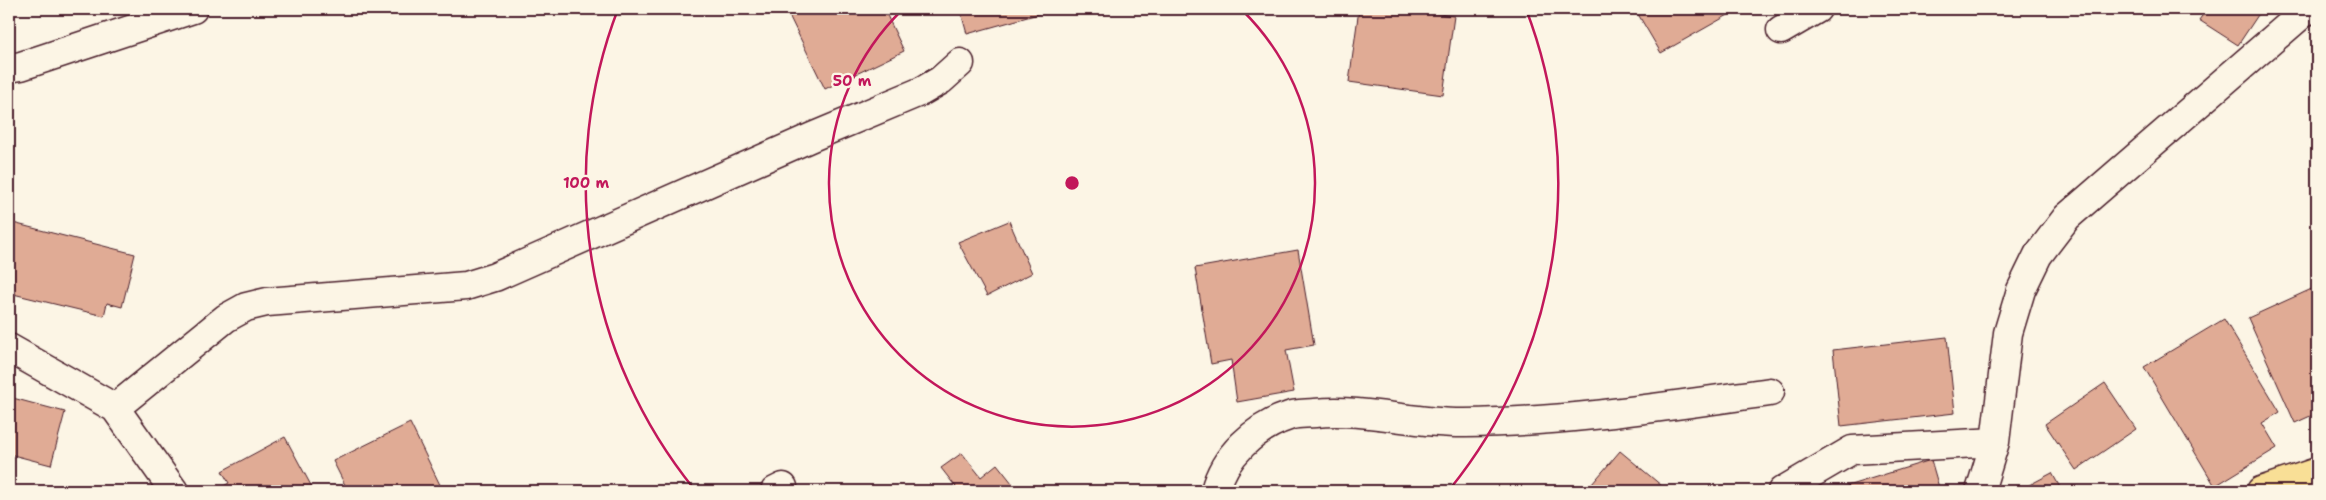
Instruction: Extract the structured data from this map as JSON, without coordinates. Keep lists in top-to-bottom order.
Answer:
{
  "rings": ["50 m", "100 m"]
}
